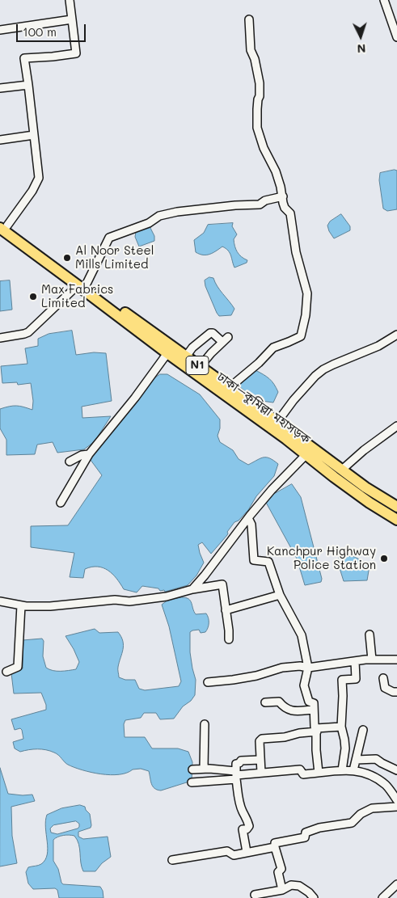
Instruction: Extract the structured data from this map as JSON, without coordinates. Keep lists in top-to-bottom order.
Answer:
{
  "streets": {
    "highway": ["N1", "ঢাকা–কুমিল্লা মহাসড়ক"]
  },
  "crossings": [
    ["N1", "ঢাকা–কুমিল্লা মহাসড়ক"]
  ],
  "places": ["Al Noor Steel Mills Limited", "Max Fabrics Limited", "Kanchpur Highway Police Station"],
  "scale_bar": "100 m",
  "north": "bottom"
}
